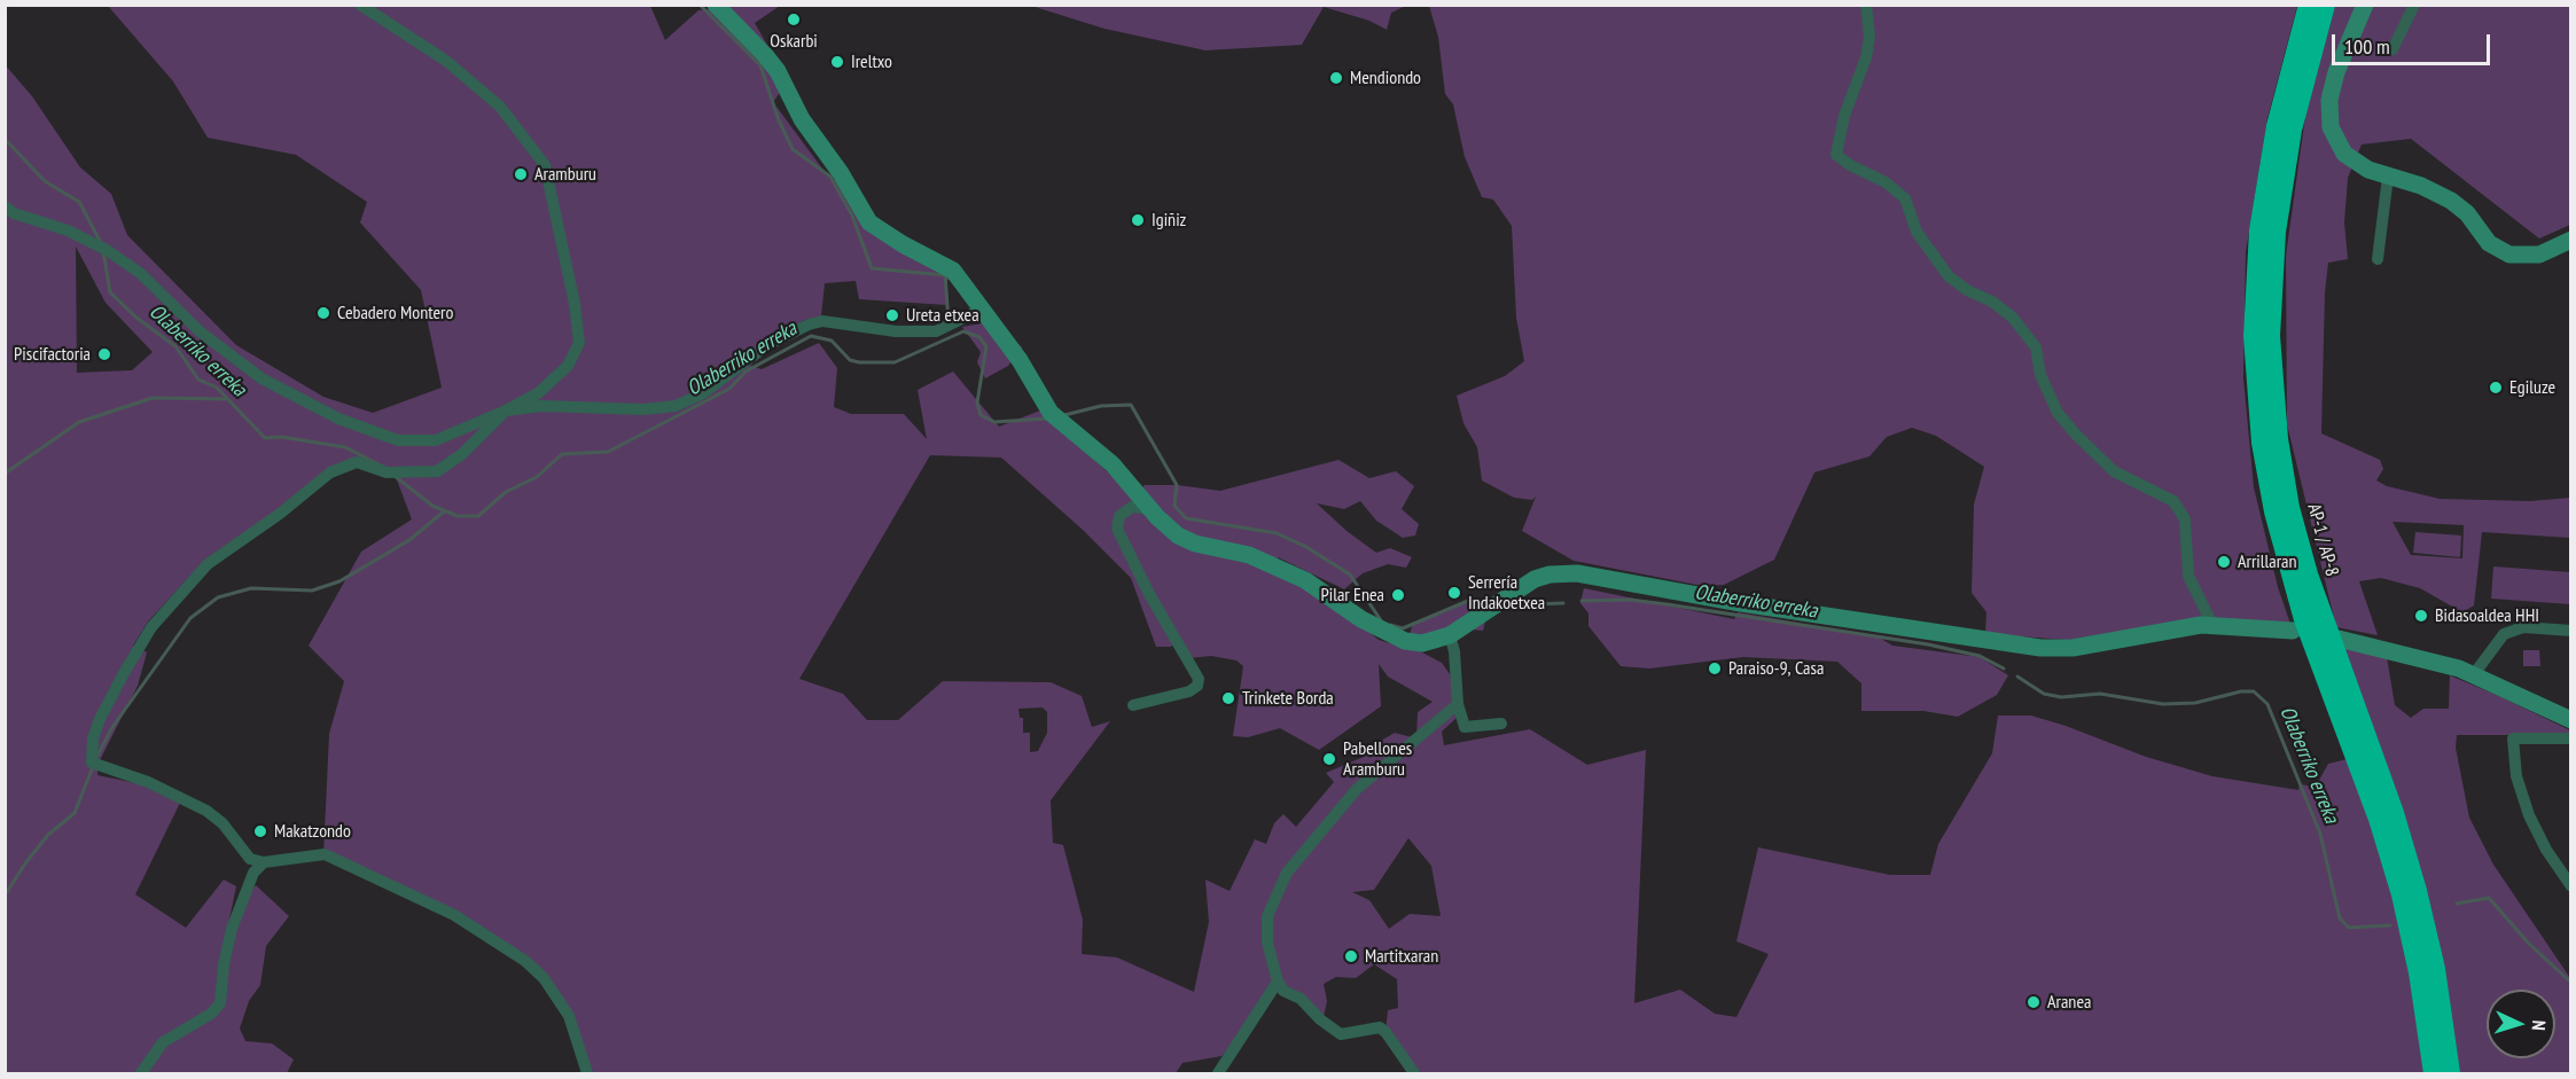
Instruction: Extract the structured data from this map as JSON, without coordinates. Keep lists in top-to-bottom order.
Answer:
{
  "streets": {
    "highway": ["AP-1 / AP-8"]
  },
  "water": ["Olaberriko erreka"],
  "places": [
    "Oskarbi",
    "Ireltxo",
    "Mendiondo",
    "Aramburu",
    "Igiñiz",
    "Cebadero Montero",
    "Ureta etxea",
    "Piscifactoria",
    "Egiluze",
    "Arrillaran",
    "Serrería Indakoetxea",
    "Pilar Enea",
    "Bidasoaldea HHI",
    "Paraiso-9, Casa",
    "Trinkete Borda",
    "Pabellones Aramburu",
    "Makatzondo",
    "Martitxaran",
    "Aranea"
  ],
  "scale_bar": "100 m",
  "north": "right"
}
